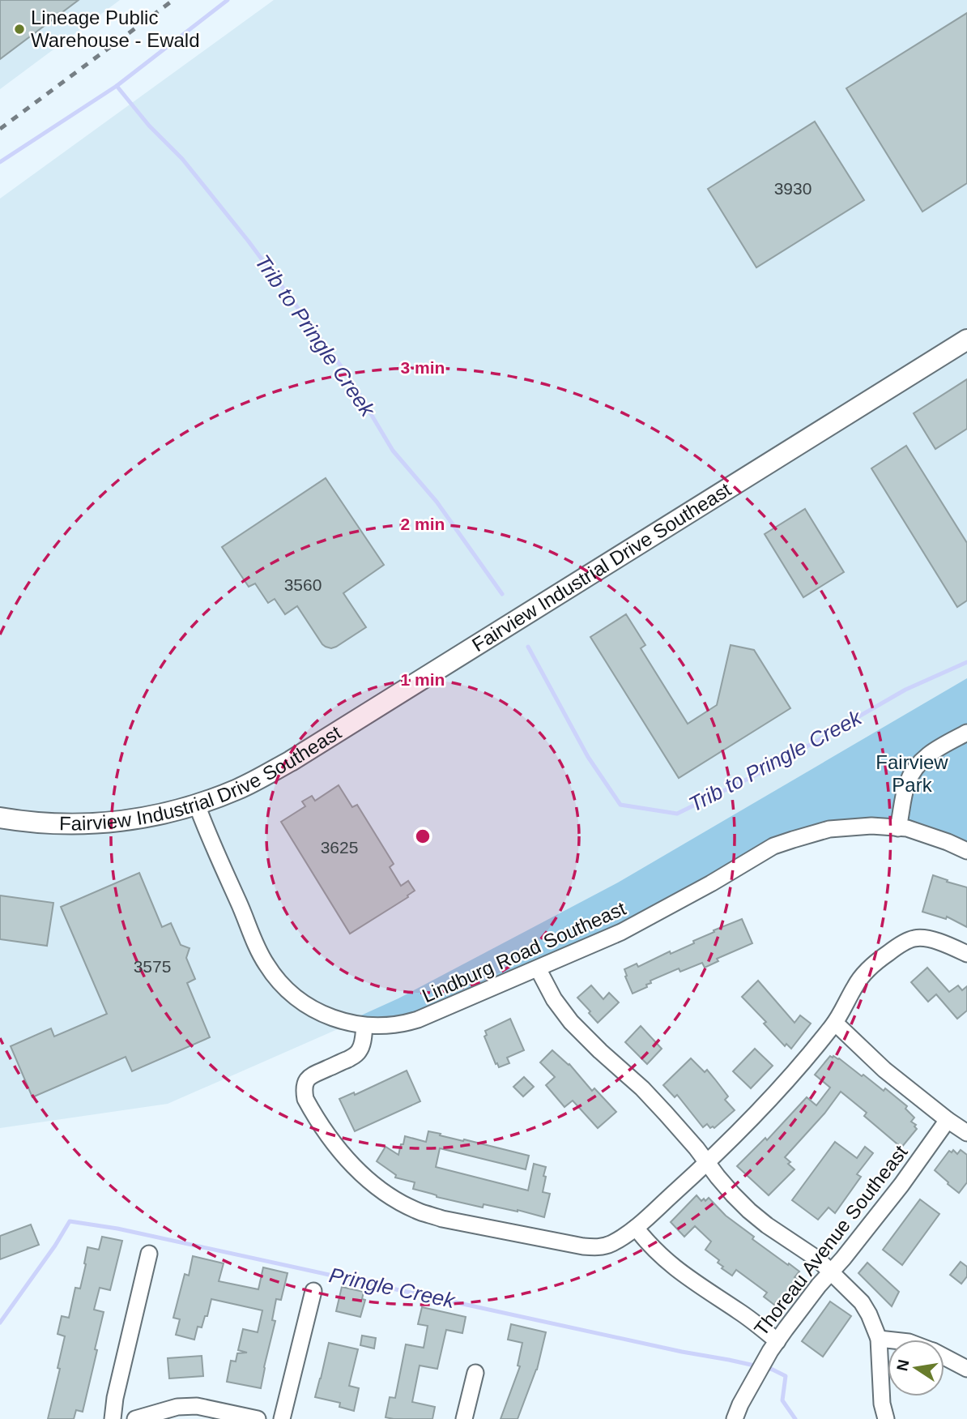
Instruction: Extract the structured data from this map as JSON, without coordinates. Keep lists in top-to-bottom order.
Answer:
{
  "streets": {
    "main road": ["Fairview Industrial Drive Southeast"],
    "street": ["Lindburg Road Southeast", "Thoreau Avenue Southeast"]
  },
  "crossings": [
    ["Fairview Industrial Drive Southeast", "Lindburg Road Southeast"]
  ],
  "water": ["Trib to Pringle Creek", "Pringle Creek"],
  "parks": ["Fairview Park"],
  "places": ["Lineage Public Warehouse - Ewald"],
  "house_numbers": [
    "3930",
    "3560",
    "3625",
    "3575"
  ],
  "north": "left",
  "rings": ["3 min", "2 min", "1 min"]
}
